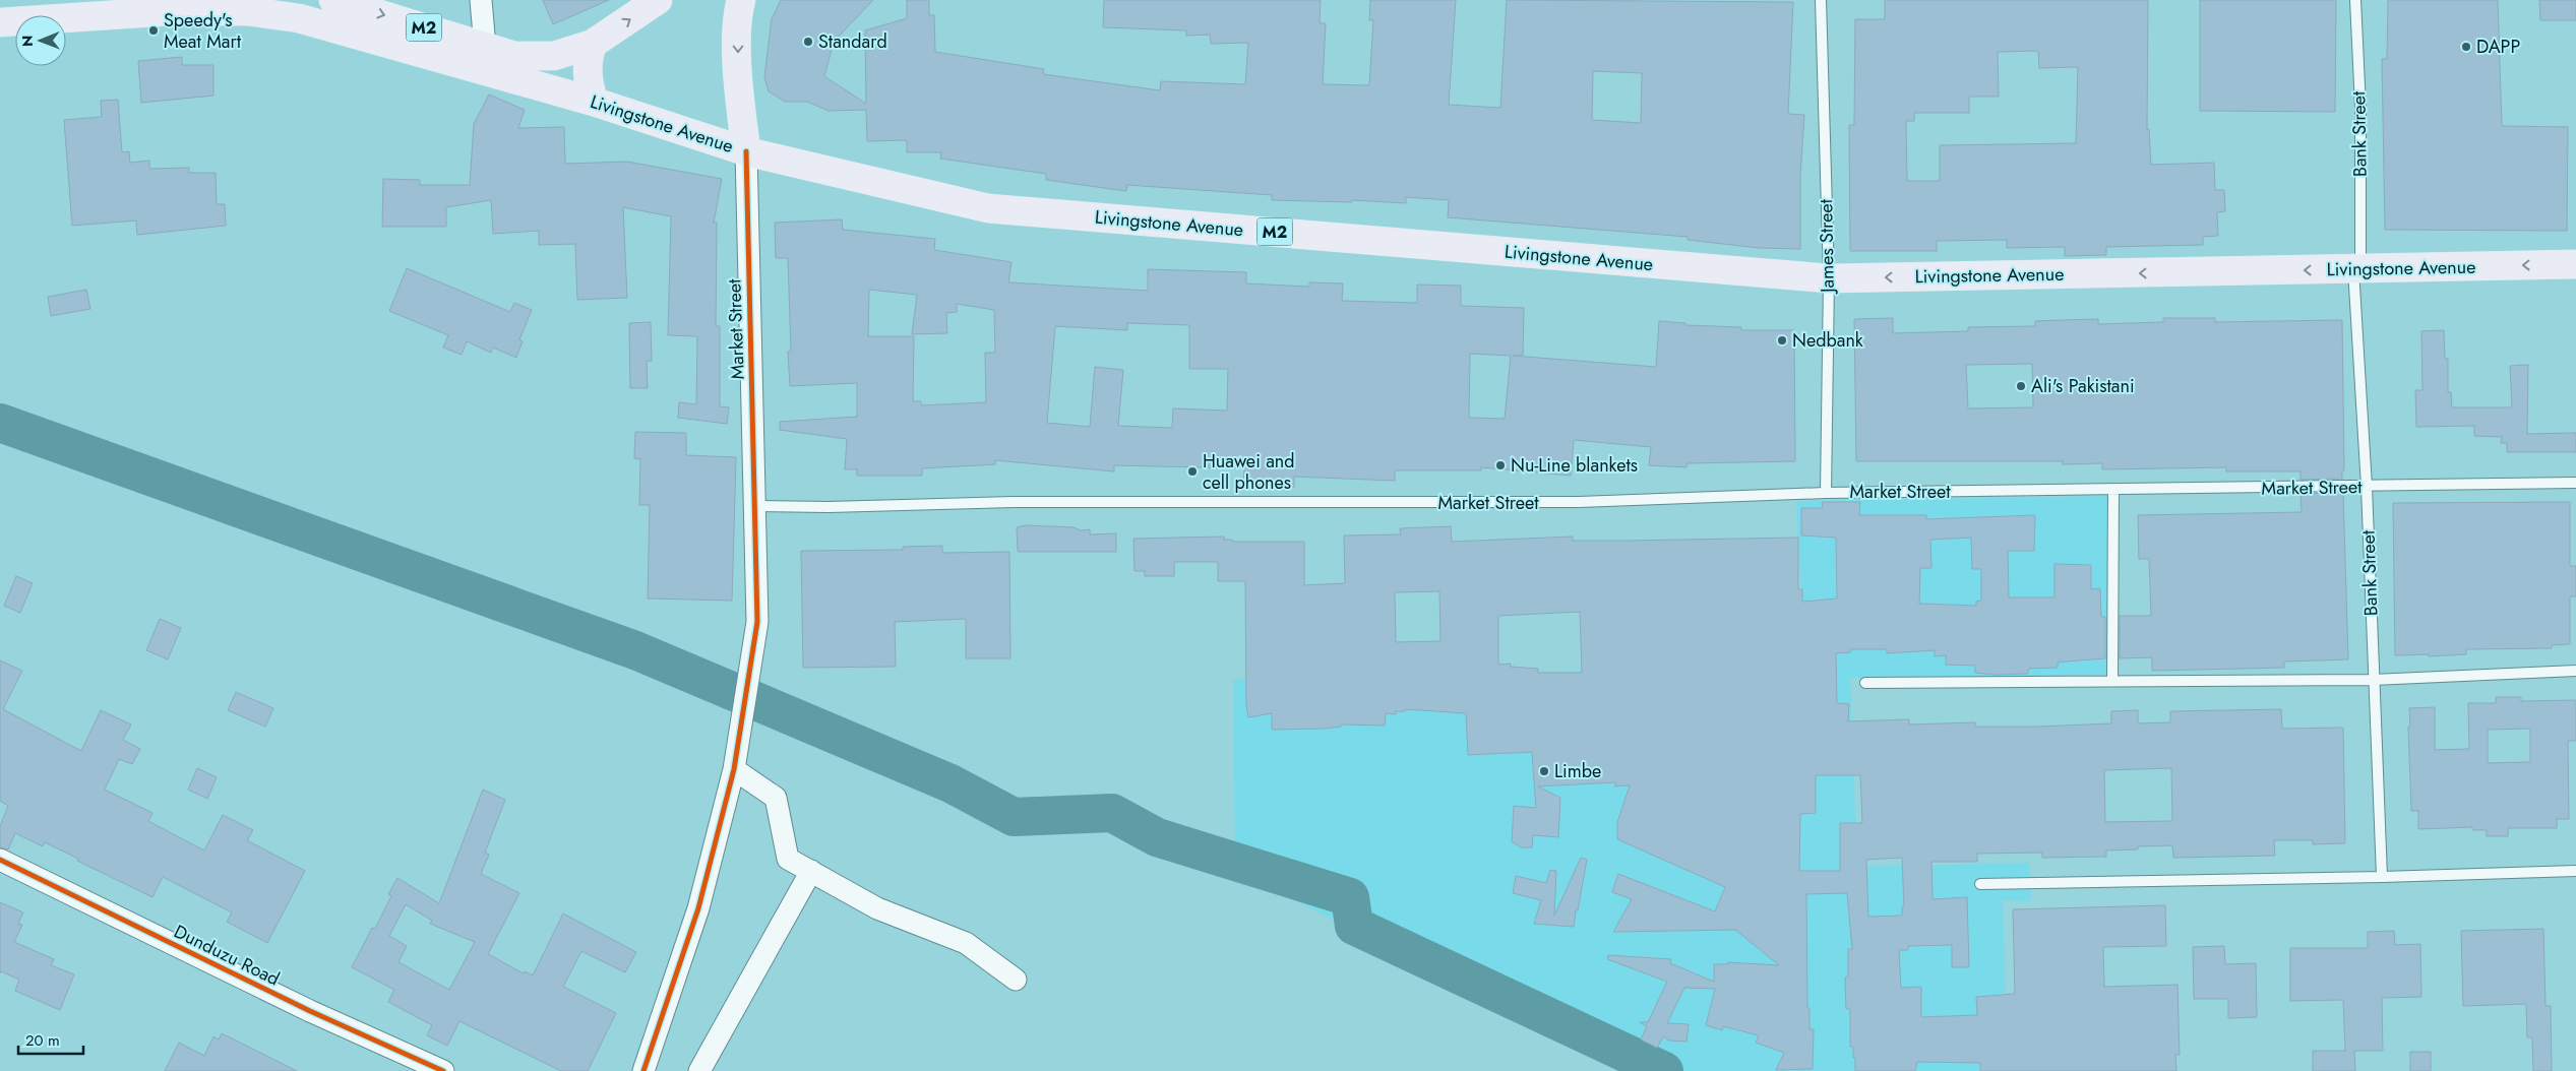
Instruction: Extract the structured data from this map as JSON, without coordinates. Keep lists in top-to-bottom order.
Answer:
{
  "streets": {
    "highway": ["M2", "Livingstone Avenue"],
    "street": ["Market Street", "Dunduzu Road"],
    "lane": ["Bank Street", "James Street"]
  },
  "crossings": [
    ["Livingstone Avenue", "Bank Street"],
    ["Livingstone Avenue", "James Street"],
    ["Livingstone Avenue", "Market Street"],
    ["Bank Street", "Market Street"],
    ["James Street", "Market Street"]
  ],
  "places": [
    "Speedy's Meat Mart",
    "Standard",
    "DAPP",
    "Nedbank",
    "Ali's Pakistani",
    "Nu-Line blankets",
    "Huawei and cell phones",
    "Limbe"
  ],
  "scale_bar": "20 m",
  "north": "left"
}
